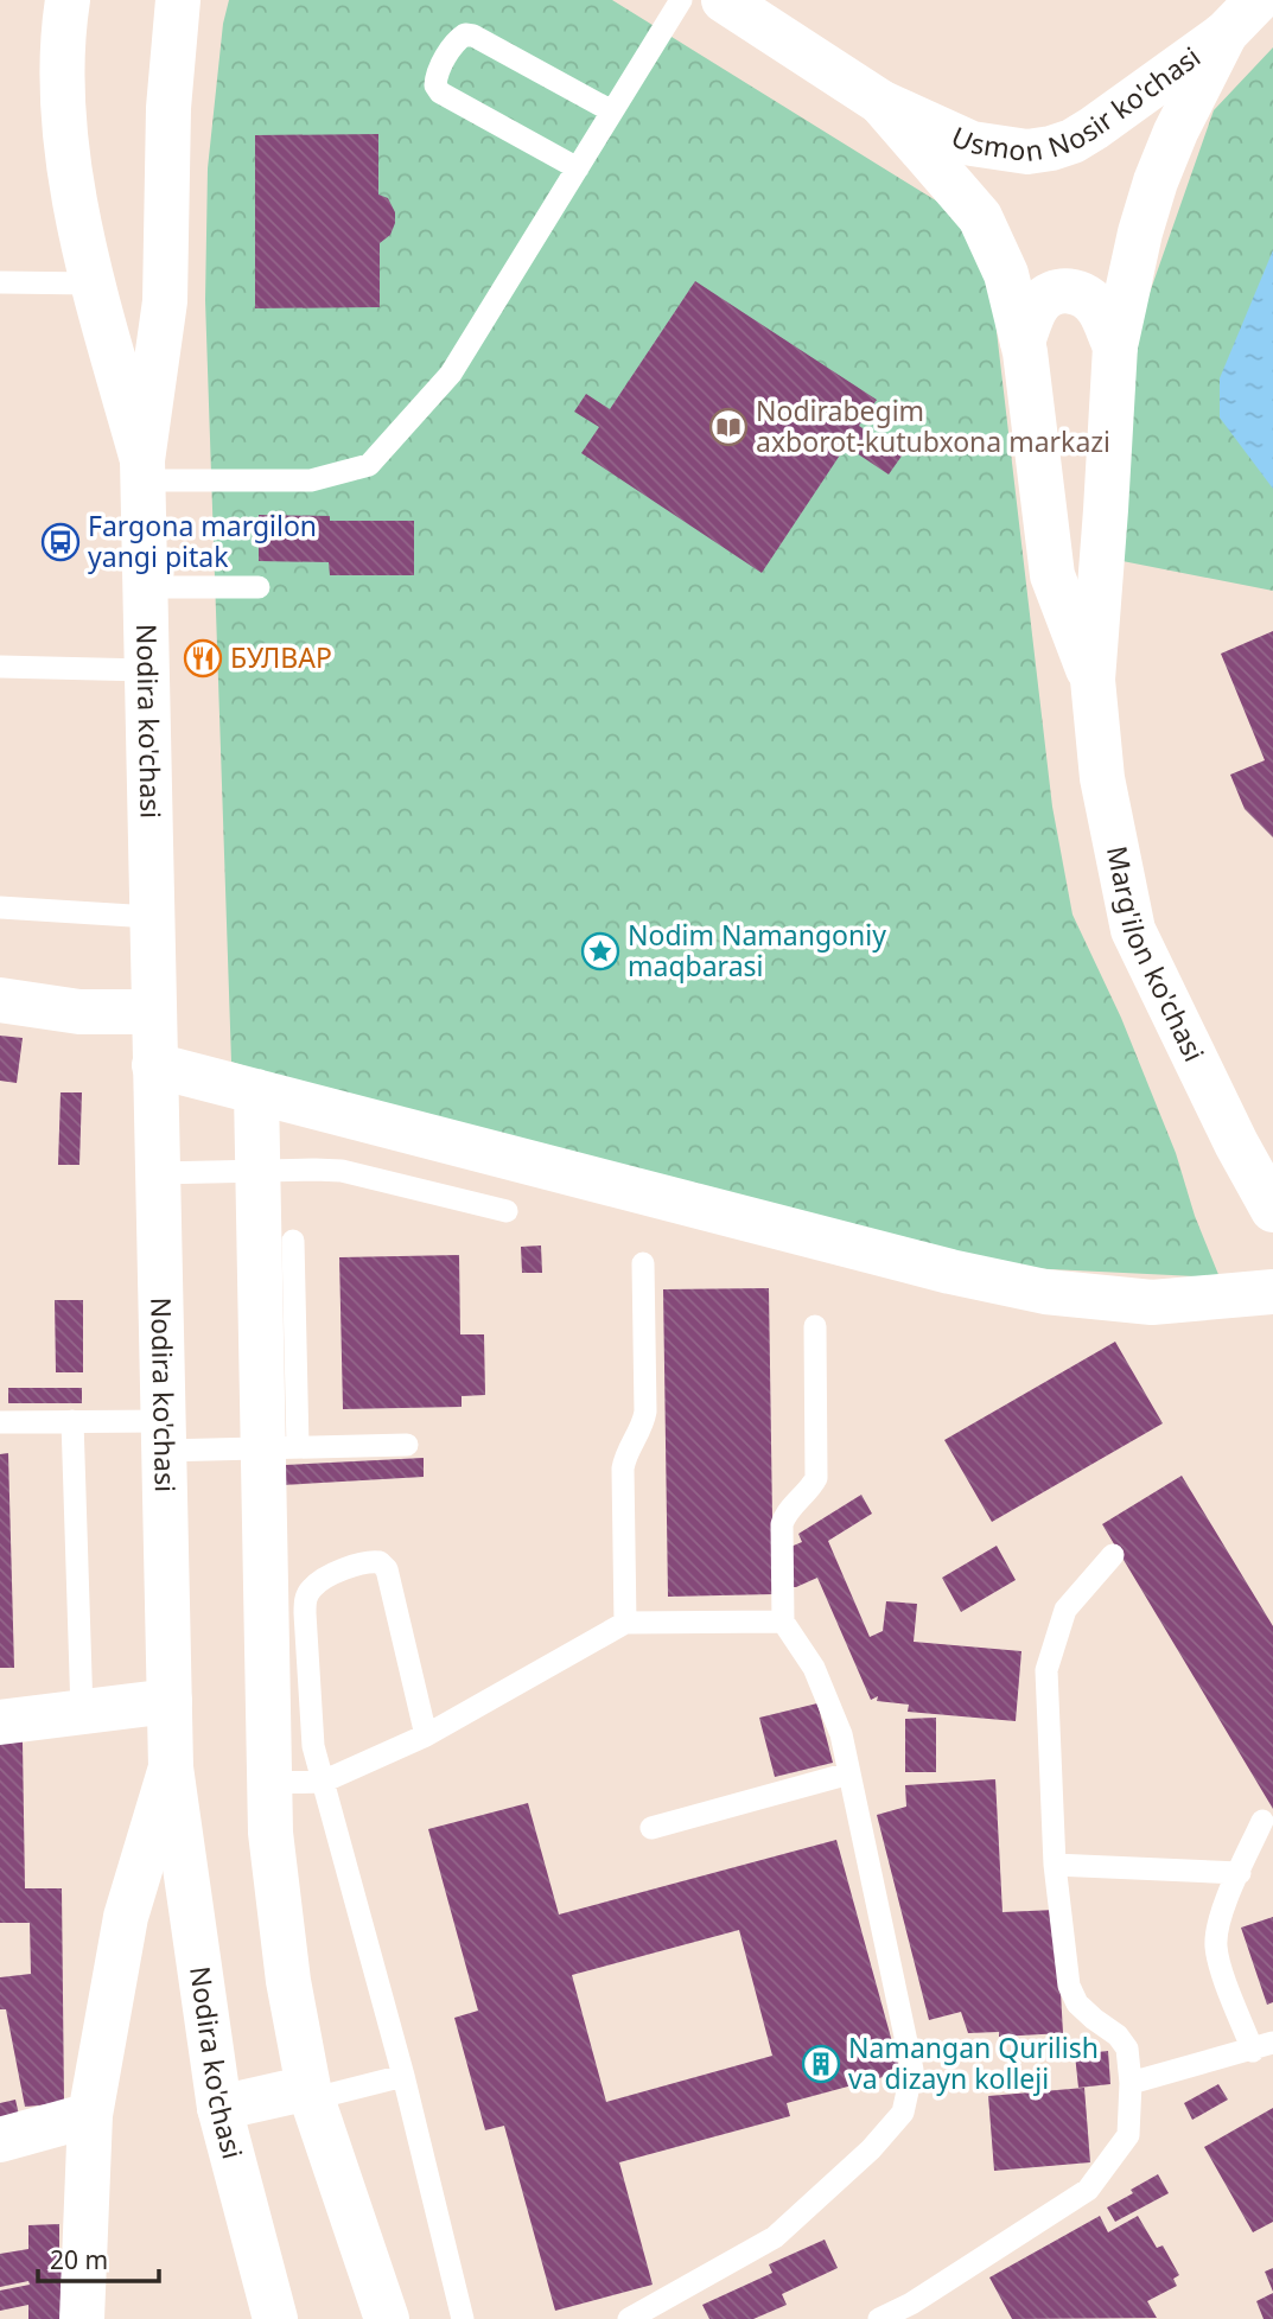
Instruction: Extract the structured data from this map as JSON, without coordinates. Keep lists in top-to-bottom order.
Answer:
{
  "streets": {
    "main road": ["Usmon Nosir ko'chasi", "Nodira ko'chasi", "Marg'ilon ko'chasi"]
  },
  "places": {
    "library": ["Nodirabegim axborot-kutubxona markazi"],
    "bus stop": ["Fargona margilon yangi pitak"],
    "restaurant": ["БУЛВАР"],
    "place": ["Nodim Namangoniy maqbarasi"],
    "building": ["Namangan Qurilish va dizayn kolleji"]
  },
  "scale_bar": "20 m"
}
